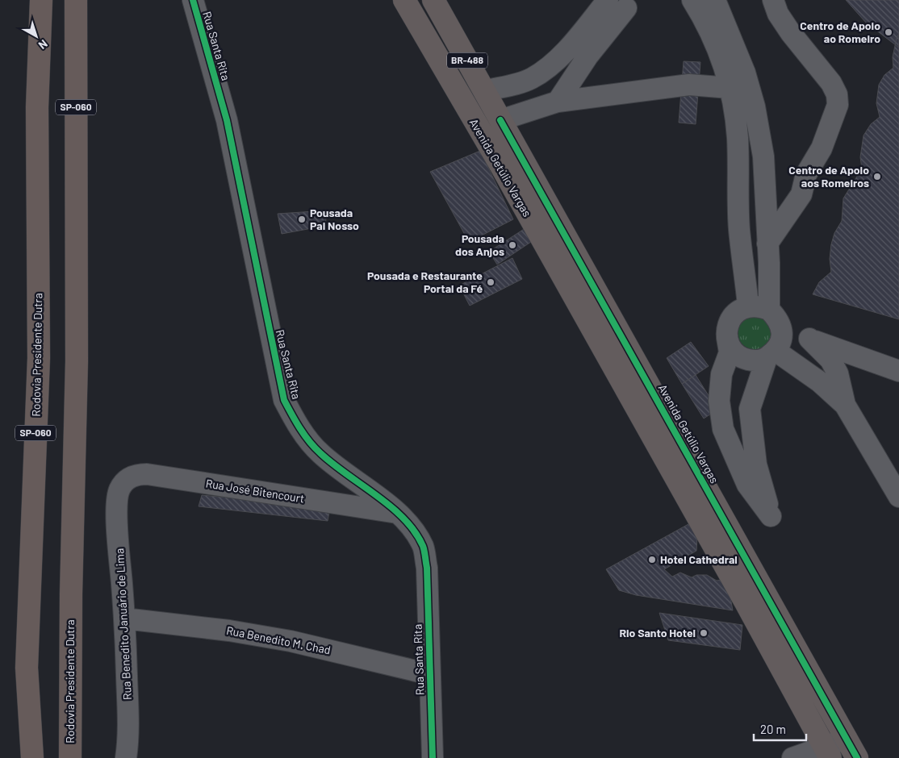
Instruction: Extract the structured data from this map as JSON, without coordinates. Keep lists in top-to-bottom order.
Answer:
{
  "streets": {
    "highway": ["SP-060", "Rodovia Presidente Dutra"],
    "main road": ["BR-488", "Avenida Getúlio Vargas"],
    "street": [
      "Rua Santa Rita",
      "Rua José Bitencourt",
      "Rua Benedito Januário de Lima",
      "Rua Benedito M. Chad"
    ]
  },
  "crossings": [
    ["Rua Santa Rita", "Rua José Bitencourt"],
    ["Rua Santa Rita", "Rua Benedito M. Chad"],
    ["Rua José Bitencourt", "Rua Benedito Januário de Lima"],
    ["Rua Benedito Januário de Lima", "Rua Benedito M. Chad"]
  ],
  "places": [
    "Centro de Apoio ao Romeiro",
    "Centro de Apoio aos Romeiros",
    "Pousada Pai Nosso",
    "Pousada dos Anjos",
    "Pousada e Restaurante Portal da Fé",
    "Hotel Cathedral",
    "Rio Santo Hotel"
  ],
  "scale_bar": "20 m",
  "north": "bottom right"
}
